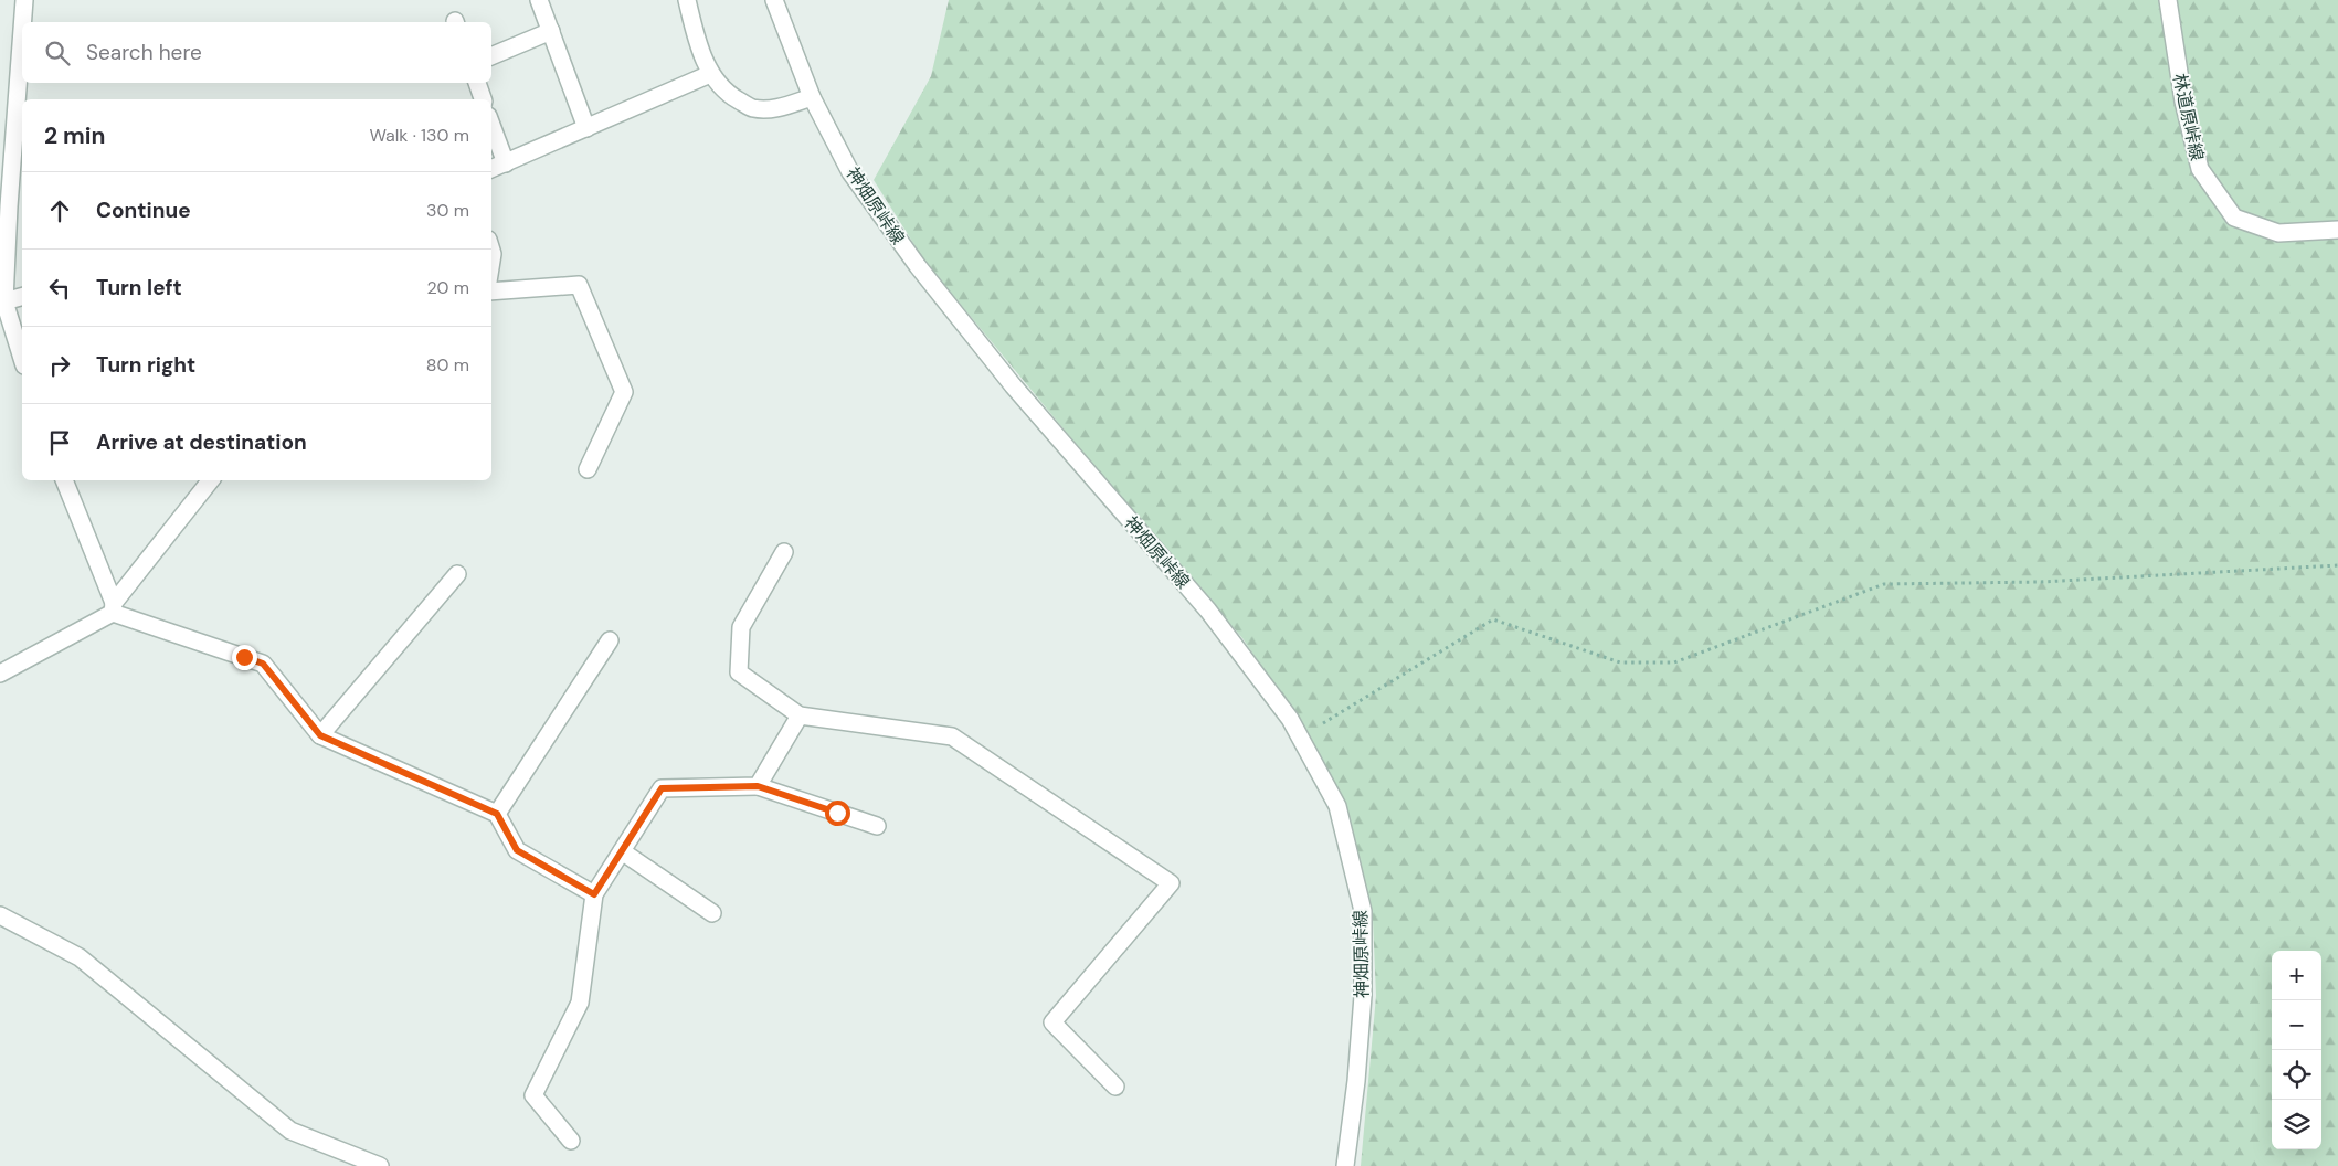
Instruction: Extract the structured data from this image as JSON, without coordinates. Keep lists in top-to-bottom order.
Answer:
{
  "streets": {
    "street": ["林道原峠線", "神畑原峠線"]
  },
  "page": {
    "search": "Search here",
    "heading": ["2 min", "Walk · 130 m"],
    "list": [
      ["Continue", "30 m"],
      ["Turn left", "20 m"],
      ["Turn right", "80 m"],
      "Arrive at destination"
    ],
    "map_buttons": ["+", "−"]
  }
}
